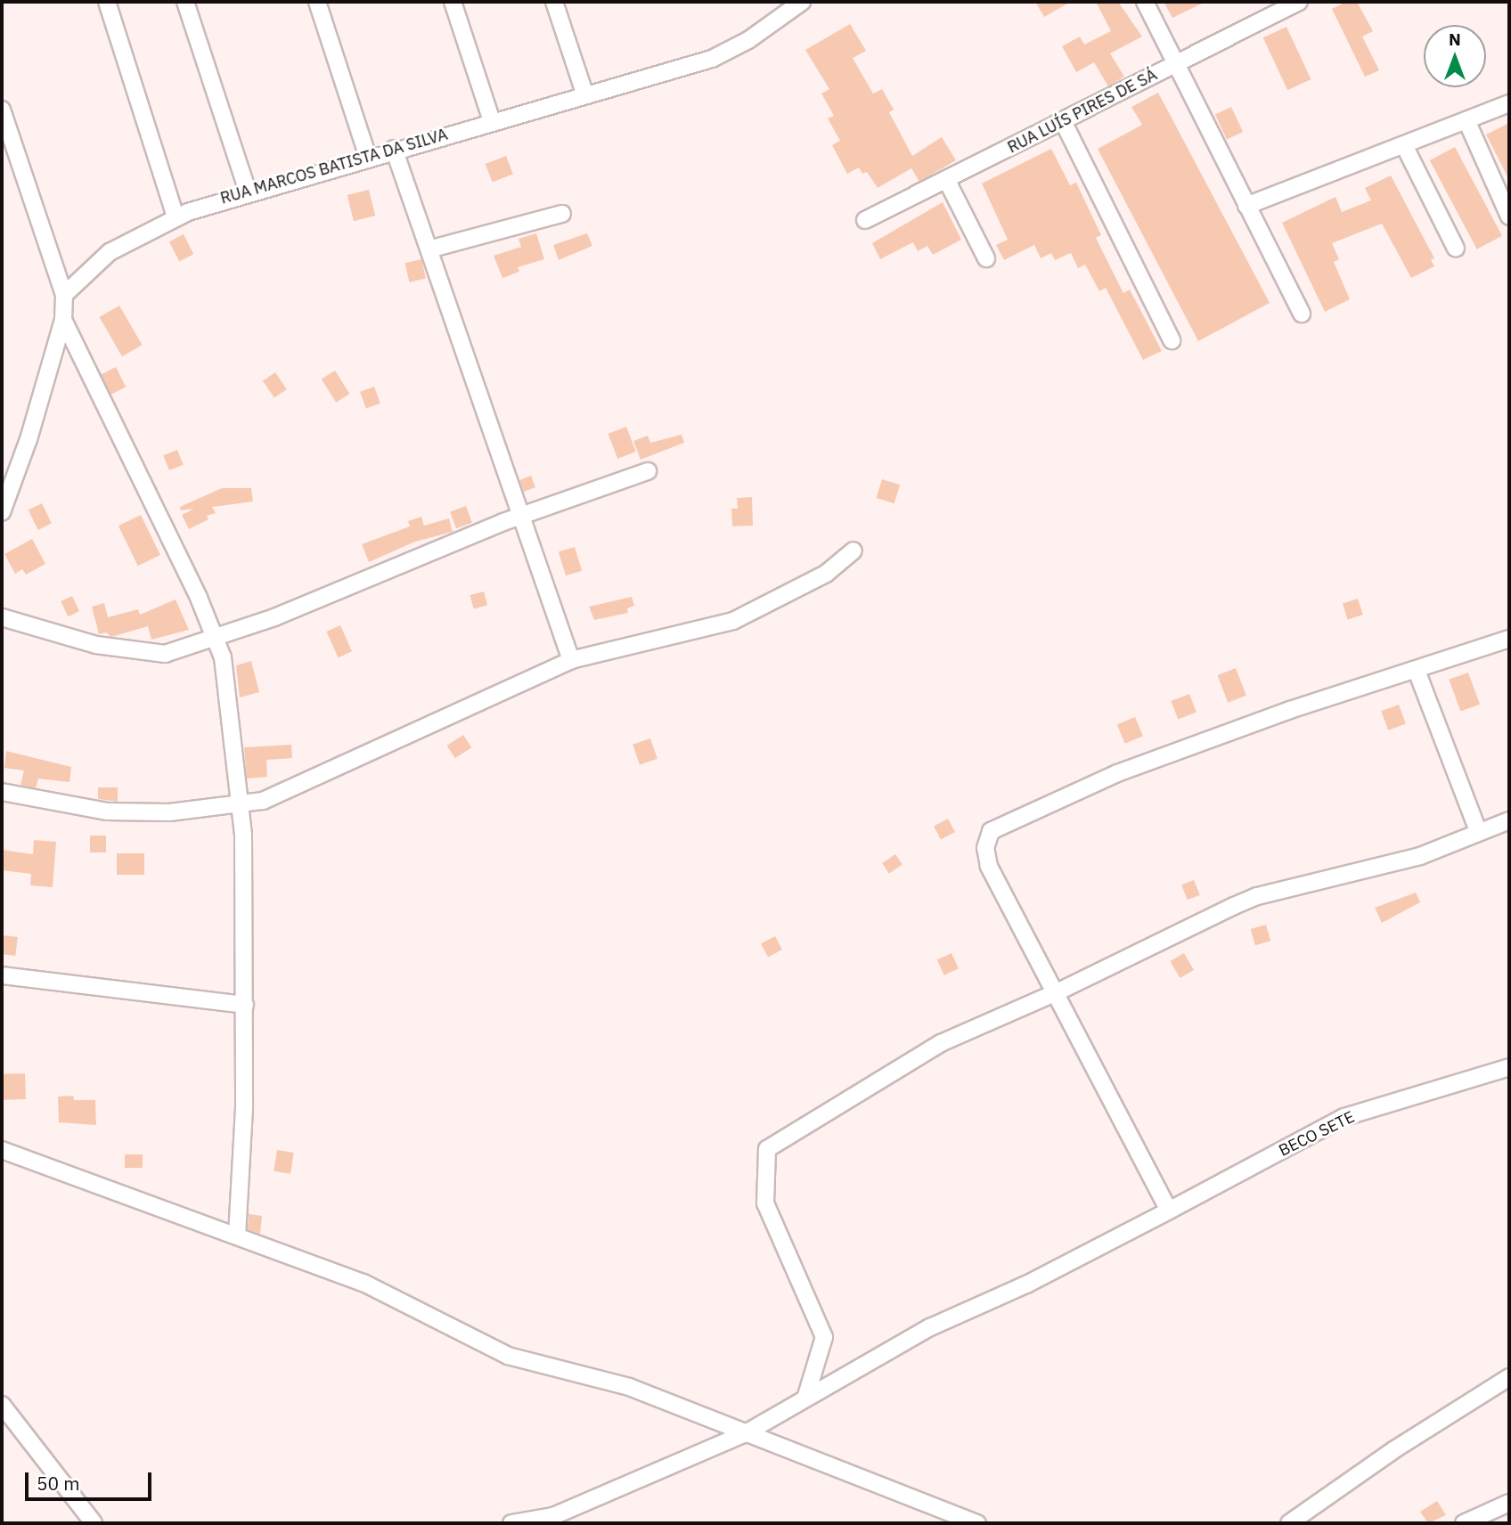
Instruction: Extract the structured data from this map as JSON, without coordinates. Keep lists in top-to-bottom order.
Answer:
{
  "streets": {
    "street": ["RUA LUÍS PIRES DE SÁ", "RUA MARCOS BATISTA DA SILVA", "BECO SETE"]
  },
  "scale_bar": "50 m",
  "north": "top"
}
